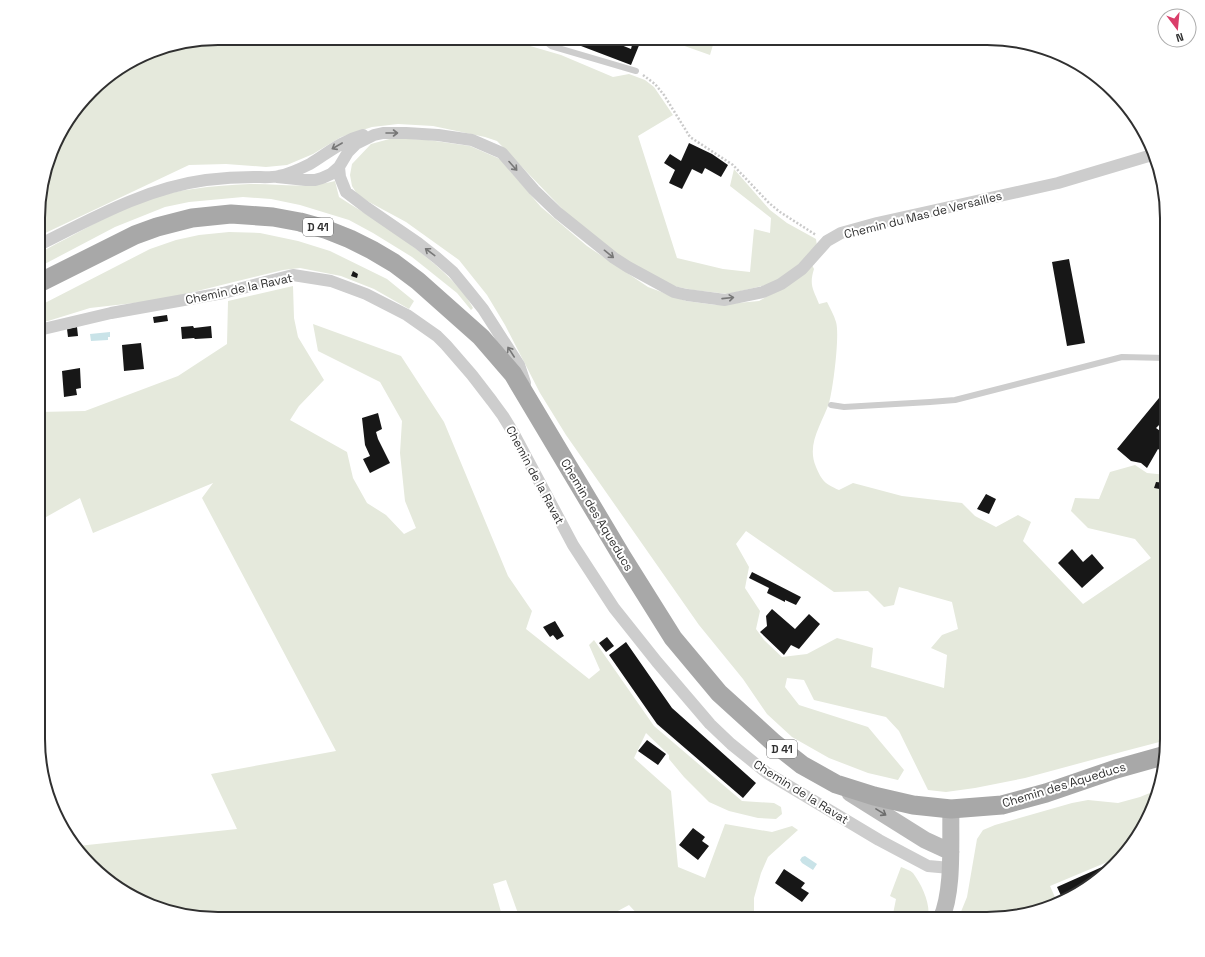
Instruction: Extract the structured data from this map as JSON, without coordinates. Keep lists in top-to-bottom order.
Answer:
{
  "streets": {
    "main road": ["D 41", "Chemin des Aqueducs"],
    "street": ["Chemin du Mas de Versailles", "Chemin de la Ravat"]
  },
  "one_way": ["Chemin du Mas de Versailles"],
  "north": "bottom"
}
